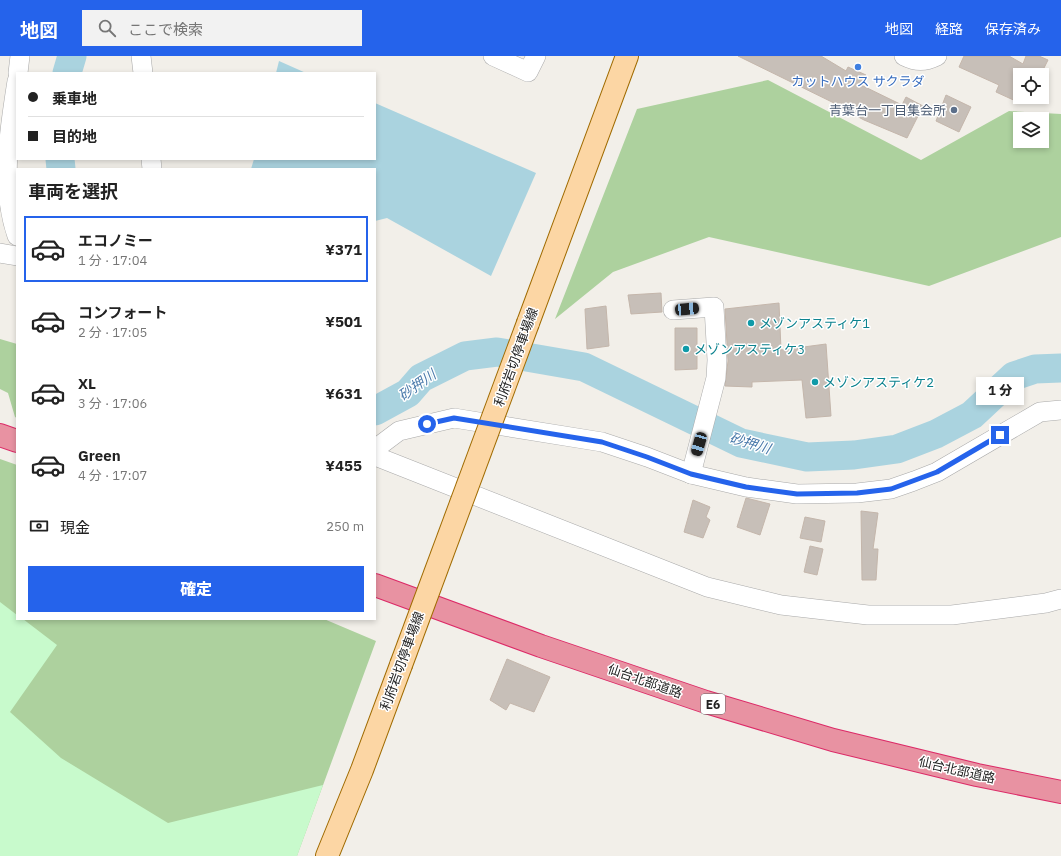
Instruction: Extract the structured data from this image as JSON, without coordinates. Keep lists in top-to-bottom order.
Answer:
{
  "streets": {
    "highway": ["仙台北部道路", "E6"],
    "main road": ["利府岩切停車場線"]
  },
  "water": ["砂押川"],
  "places": [
    "カットハウス サクラダ",
    "青葉台一丁目集会所",
    "メゾンアスティケ1",
    "メゾンアスティケ3",
    "メゾンアスティケ2"
  ],
  "page": {
    "header": "地図",
    "search": "ここで検索",
    "nav": ["地図", "経路", "保存済み"],
    "banner": ["乗車地", "目的地"],
    "heading": "車両を選択",
    "list": [
      {
        "name": "エコノミー",
        "note": "1 分 · 17:04",
        "value": "¥371"
      },
      {
        "name": "コンフォート",
        "note": "2 分 · 17:05",
        "value": "¥501"
      },
      {
        "name": "XL",
        "note": "3 分 · 17:06",
        "value": "¥631"
      },
      {
        "name": "Green",
        "note": "4 分 · 17:07",
        "value": "¥455"
      }
    ],
    "bubble": "1 分",
    "pay": ["現金", "250 m"],
    "buttons": "確定"
  }
}
